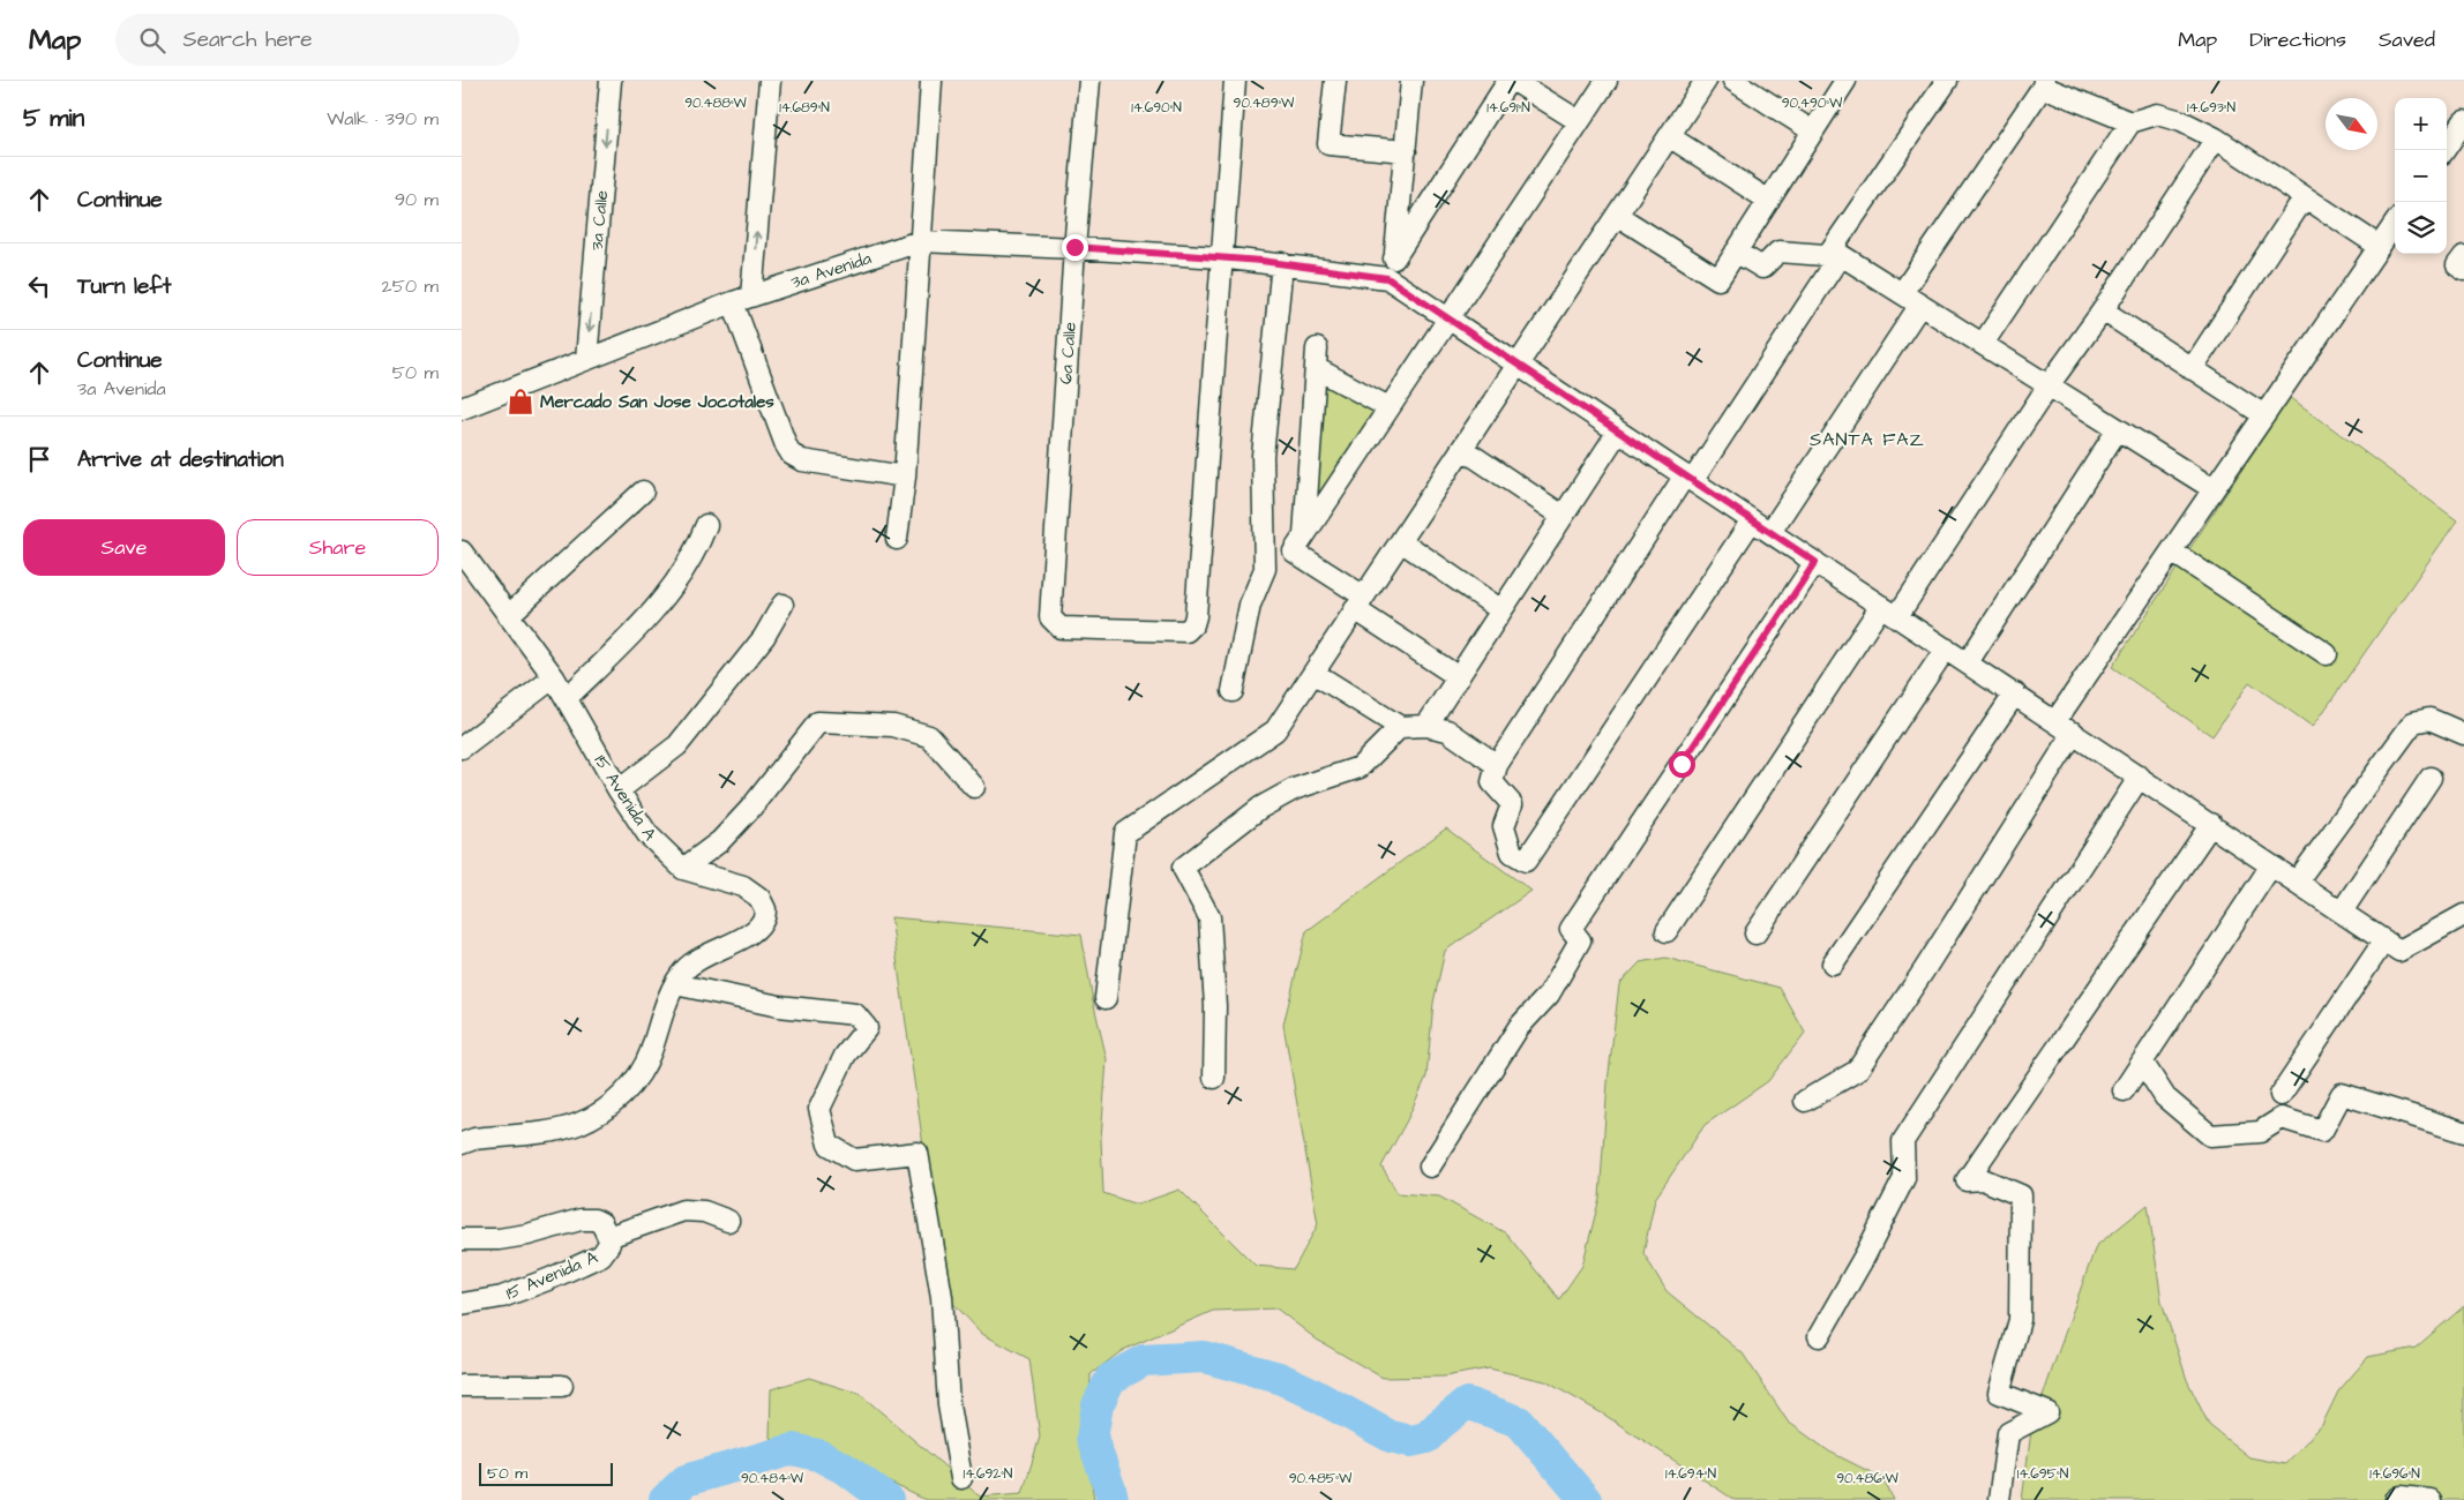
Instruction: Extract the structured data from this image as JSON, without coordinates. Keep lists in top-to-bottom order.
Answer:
{
  "streets": {
    "street": [
      "3a Calle",
      "3a Avenida",
      "6a Calle",
      "15 Avenida A"
    ]
  },
  "crossings": [
    ["3a Calle", "3a Avenida"],
    ["3a Avenida", "6a Calle"]
  ],
  "districts": ["SANTA FAZ"],
  "places": {
    "shop": ["Mercado San Jose Jocotales"]
  },
  "scale_bar": "50 m",
  "north": "bottom right",
  "page": {
    "header": "Map",
    "search": "Search here",
    "nav": ["Map", "Directions", "Saved"],
    "heading": ["5 min", "Walk · 390 m"],
    "map_buttons": ["+", "−"],
    "list": [
      ["Continue", "90 m"],
      ["Turn left", "250 m"],
      ["Continue", "3a Avenida", "50 m"],
      "Arrive at destination"
    ],
    "buttons": ["Save", "Share"],
    "scale": "50 m"
  },
  "coordinates": [
    "90.488°W",
    "90.489°W",
    "90.490°W",
    "14.689°N",
    "14.690°N",
    "14.691°N",
    "14.693°N",
    "14.692°N",
    "14.694°N",
    "14.695°N",
    "14.696°N",
    "90.484°W",
    "90.485°W",
    "90.486°W"
  ]
}
